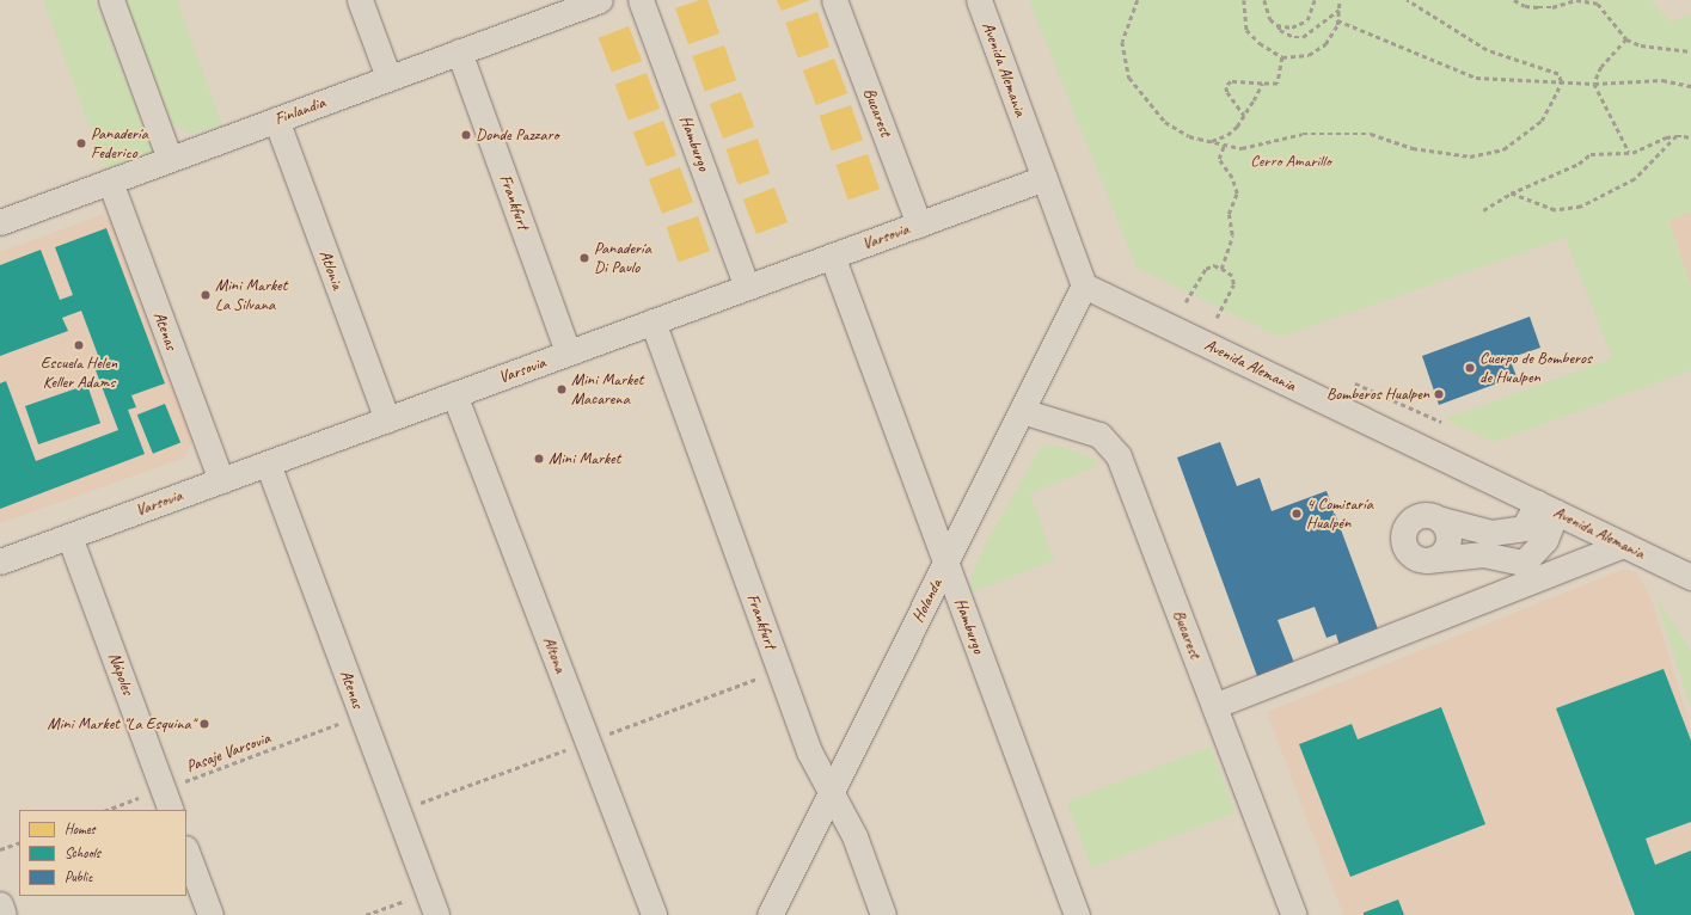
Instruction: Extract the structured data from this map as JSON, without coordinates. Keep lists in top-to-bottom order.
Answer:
{
  "streets": {
    "street": [
      "Avenida Alemania",
      "Finlandia",
      "Bucarest",
      "Hamburgo",
      "Frankfurt",
      "Varsovia",
      "Atlonia",
      "Atenas",
      "Holanda",
      "Altona",
      "Nápoles"
    ],
    "path": ["Pasaje Varsovia"]
  },
  "crossings": [
    ["Avenida Alemania", "Varsovia"],
    ["Avenida Alemania", "Holanda"],
    ["Finlandia", "Frankfurt"],
    ["Finlandia", "Atlonia"],
    ["Finlandia", "Atenas"],
    ["Bucarest", "Varsovia"],
    ["Bucarest", "Holanda"],
    ["Hamburgo", "Varsovia"],
    ["Hamburgo", "Holanda"],
    ["Frankfurt", "Varsovia"],
    ["Frankfurt", "Holanda"],
    ["Varsovia", "Atlonia"],
    ["Varsovia", "Atenas"],
    ["Varsovia", "Altona"],
    ["Varsovia", "Nápoles"],
    ["Atenas", "Pasaje Varsovia"],
    ["Nápoles", "Pasaje Varsovia"]
  ],
  "parks": ["Cerro Amarillo"],
  "places": [
    "Donde Pazzaro",
    "Panadería Federico",
    "Panadería Di Paulo",
    "Mini Market La Silvana",
    "Escuela Helen Keller Adams",
    "Cuerpo de Bomberos de Hualpen",
    "Mini Market Macarena",
    "Bomberos Hualpen",
    "Mini Market",
    "4 Comisaría Hualpén",
    "Mini Market \"La Esquina\""
  ],
  "legend": ["Homes", "Schools", "Public"]
}
